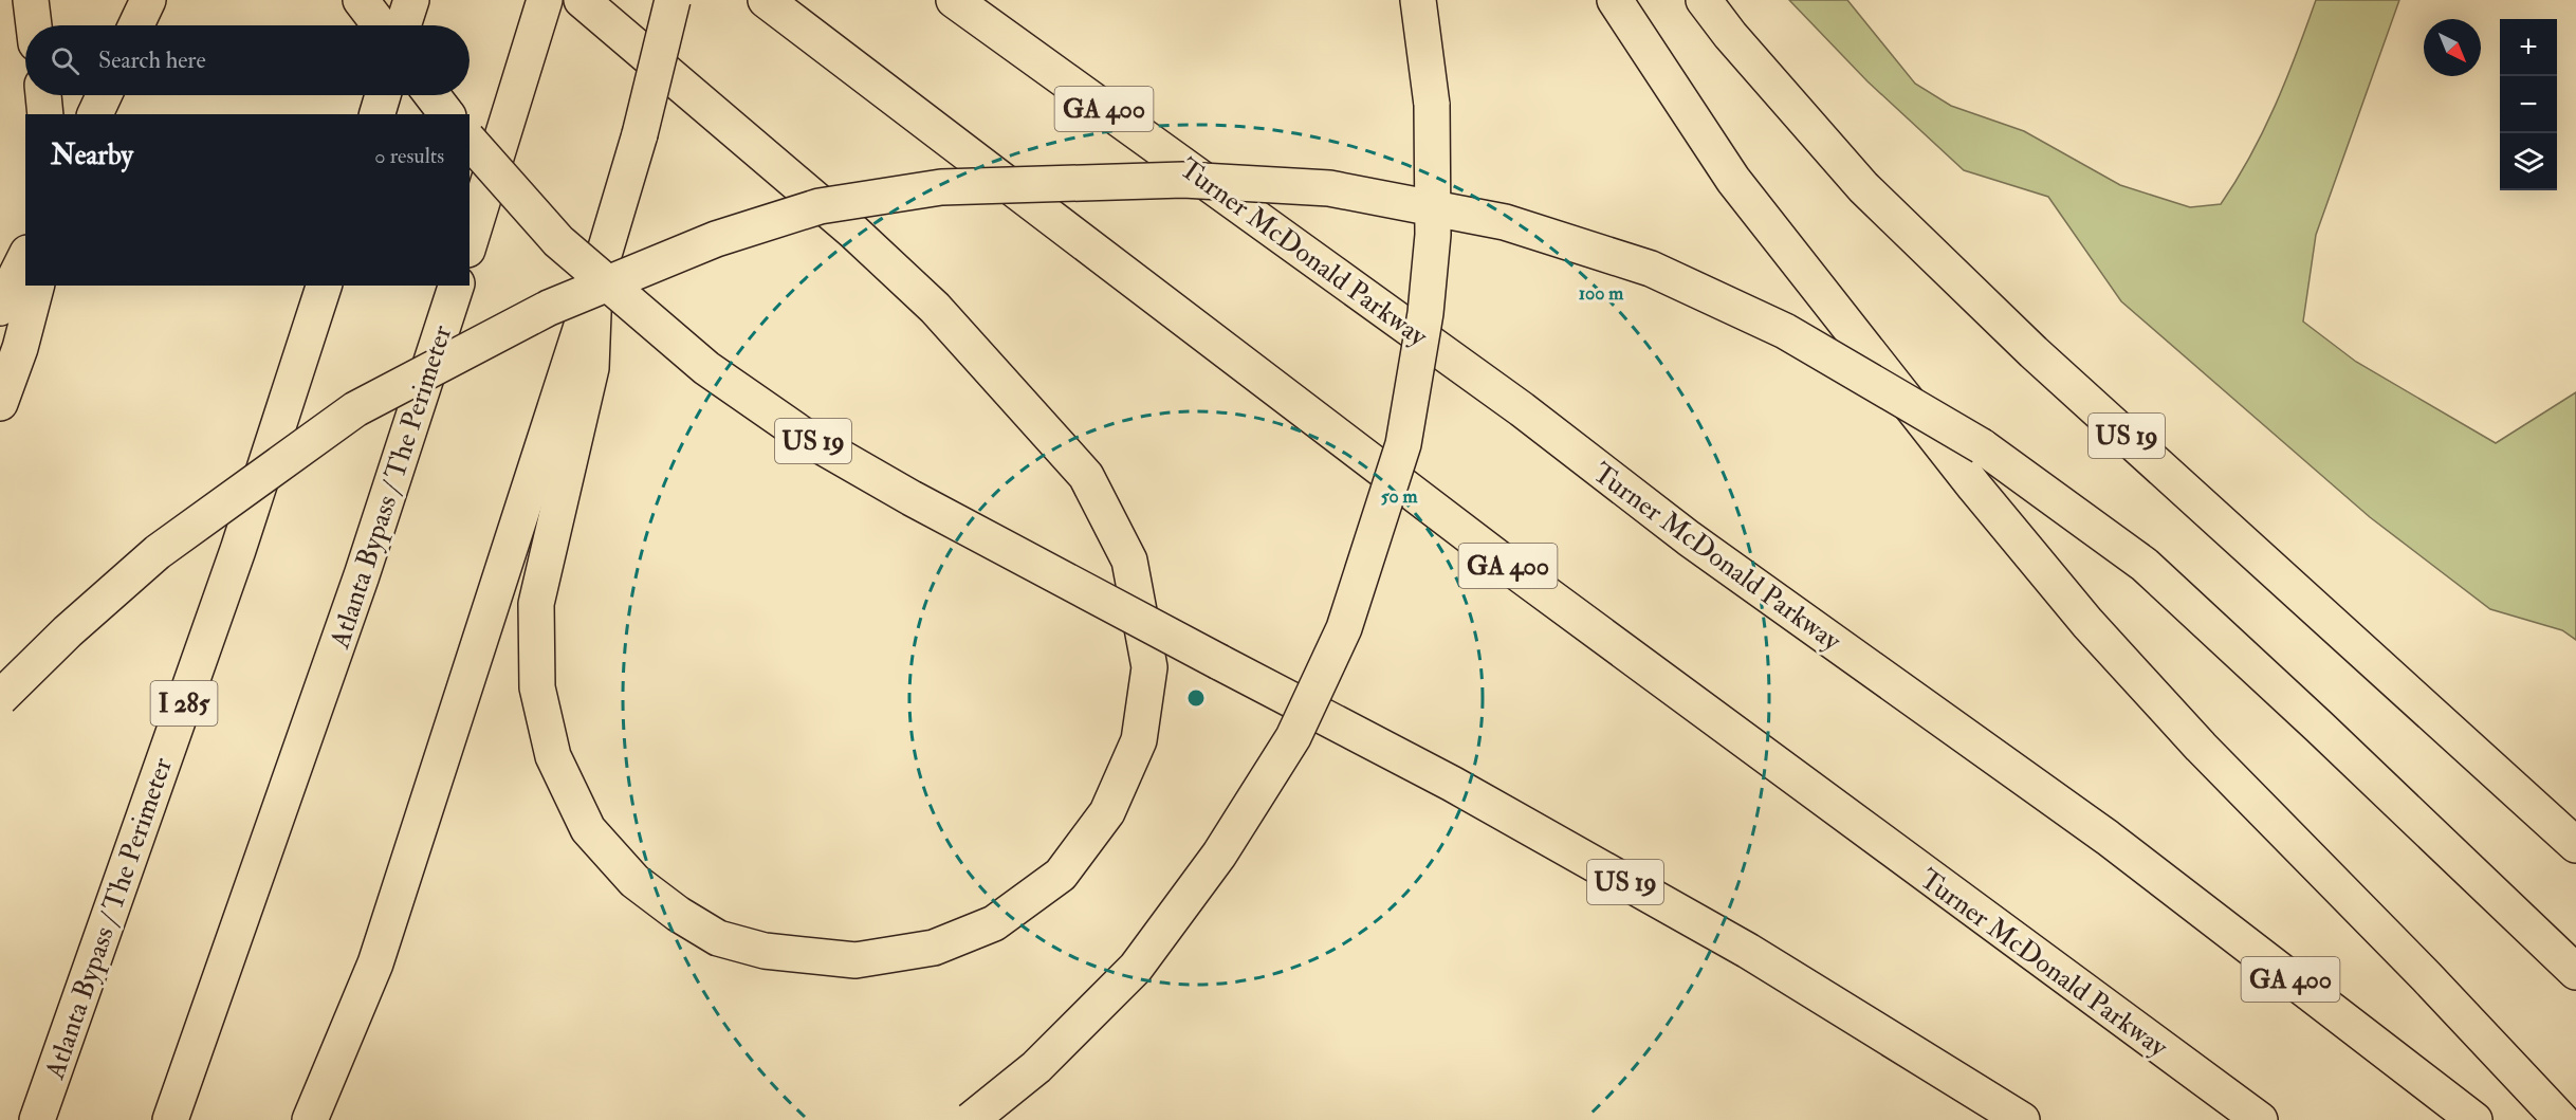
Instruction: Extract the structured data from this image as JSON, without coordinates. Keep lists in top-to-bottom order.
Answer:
{
  "streets": {
    "highway": [
      "GA 400",
      "Turner McDonald Parkway",
      "US 19",
      "Atlanta Bypass / The Perimeter",
      "I 285"
    ]
  },
  "north": "bottom right",
  "page": {
    "map_buttons": ["+", "−"],
    "search": "Search here",
    "heading": ["Nearby", "0 results"]
  },
  "rings": ["100 m", "50 m"]
}
